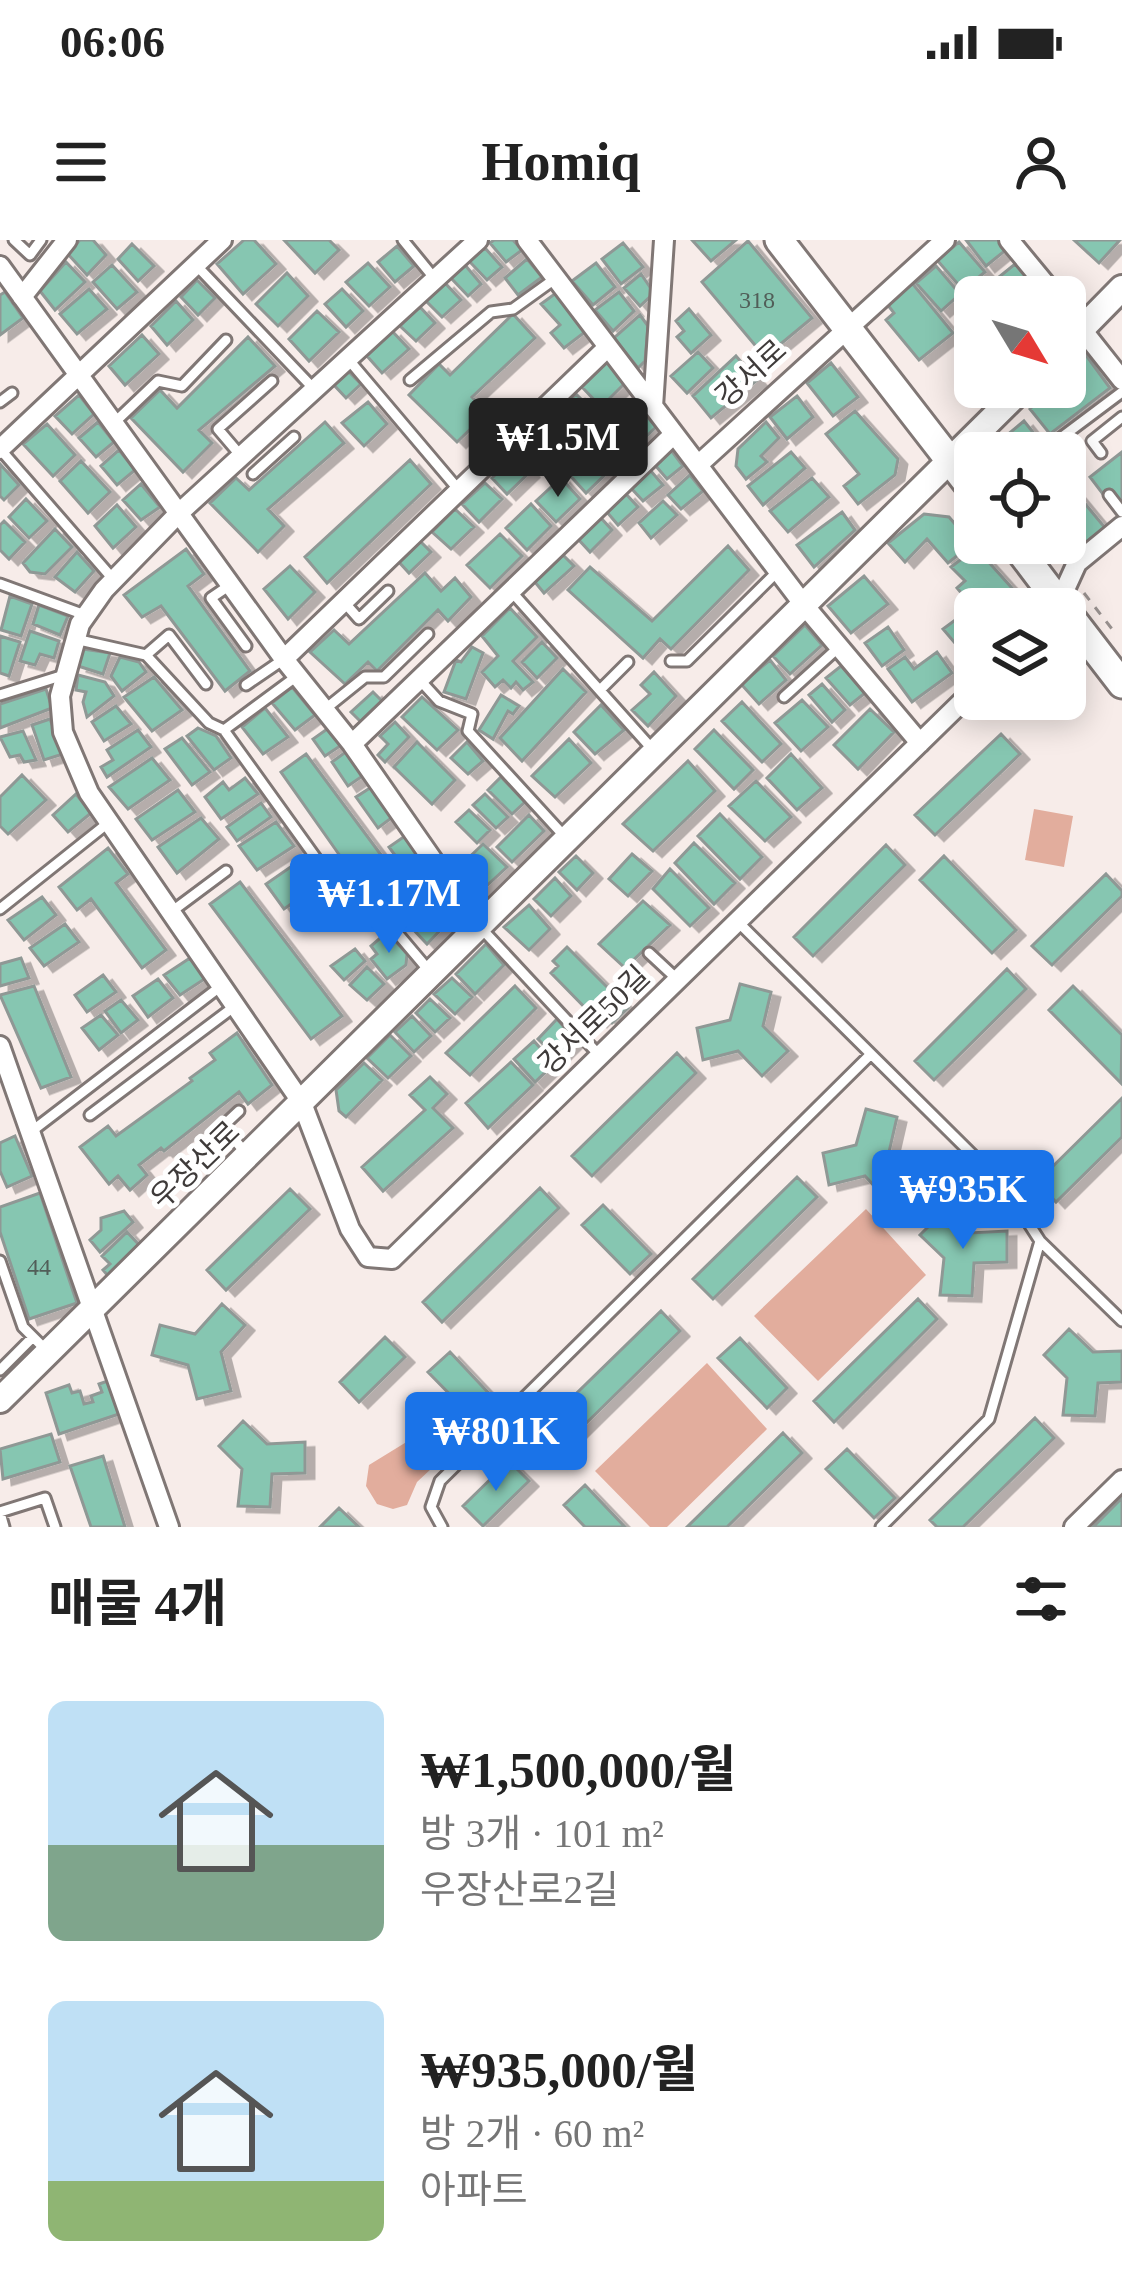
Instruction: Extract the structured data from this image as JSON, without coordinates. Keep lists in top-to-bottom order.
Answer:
{
  "streets": {
    "street": ["강서로", "강서로50길", "우장산로"]
  },
  "crossings": [
    ["강서로50길", "우장산로"]
  ],
  "house_numbers": ["318", "44"],
  "north": "bottom right",
  "page": {
    "status": "06:06",
    "header": "Homiq",
    "price": [
      "₩1.5M",
      "₩1.17M",
      "₩935K",
      "₩801K"
    ],
    "heading": "매물 4개",
    "list": [
      {
        "name": "₩1,500,000/월",
        "note": "방 3개 · 101 m² · 우장산로2길"
      },
      {
        "name": "₩935,000/월",
        "note": "방 2개 · 60 m² · 아파트"
      }
    ]
  }
}
